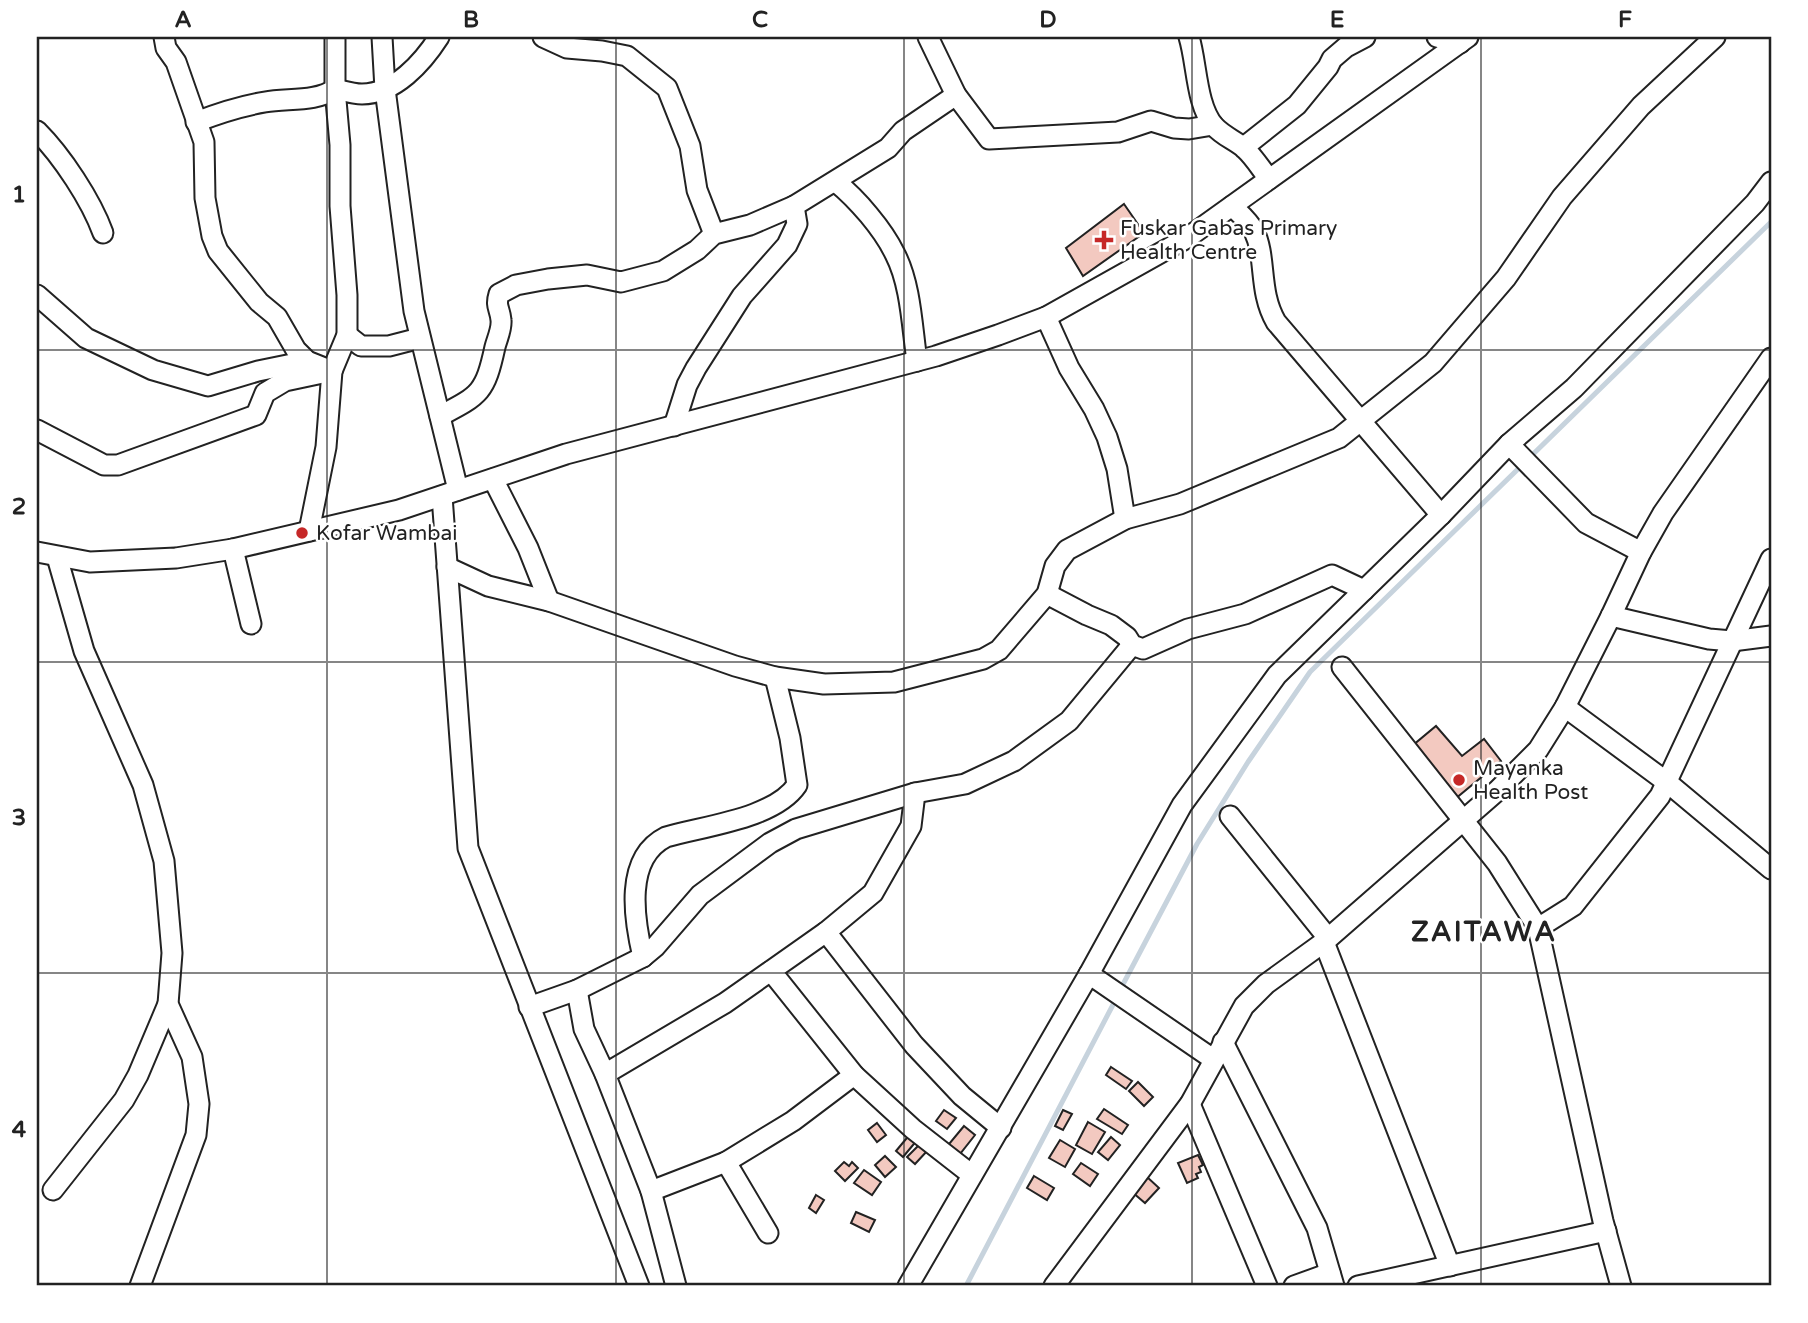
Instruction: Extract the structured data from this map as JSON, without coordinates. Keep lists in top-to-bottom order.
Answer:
{
  "districts": ["ZAITAWA"],
  "places": {
    "health": ["Fuskar Gabas Primary Health Centre"],
    "other": ["Kofar Wambai", "Mayanka Health Post"]
  },
  "grid": {
    "columns": [
      "A",
      "B",
      "C",
      "D",
      "E",
      "F"
    ],
    "rows": [
      "1",
      "2",
      "3",
      "4"
    ]
  }
}
